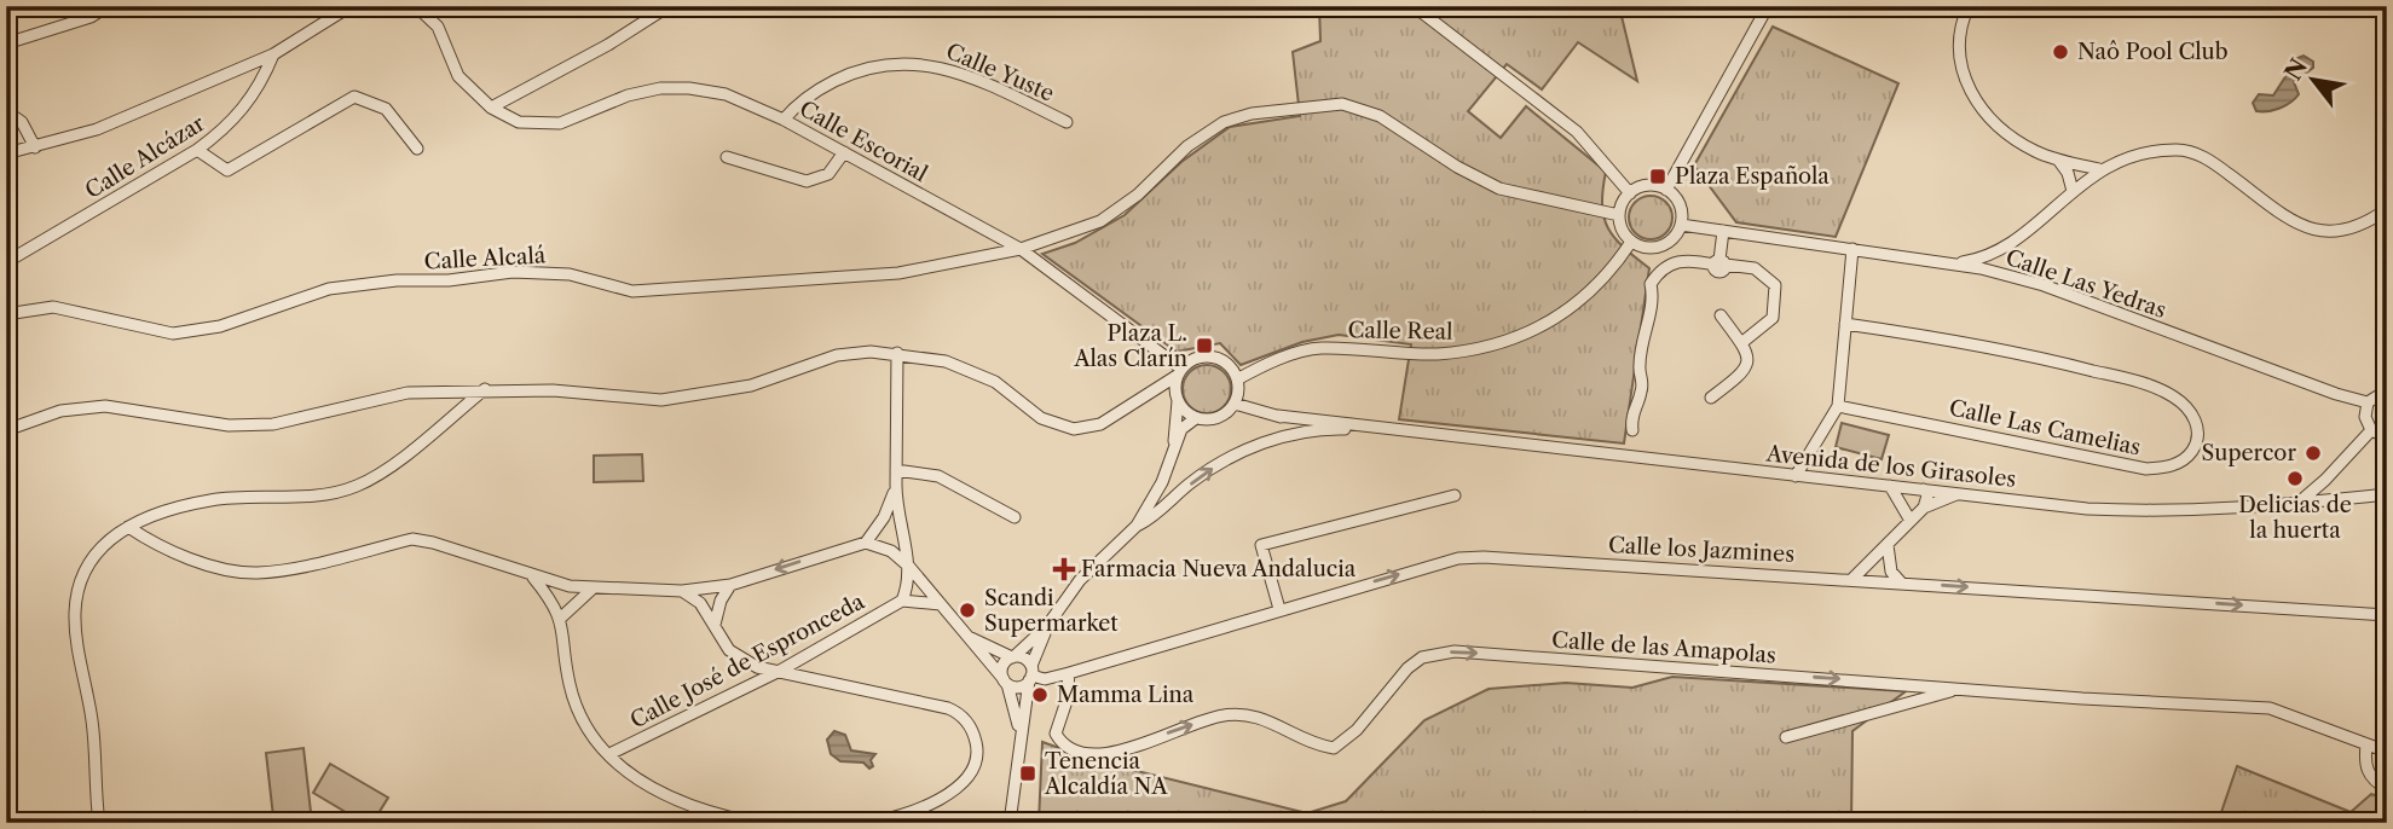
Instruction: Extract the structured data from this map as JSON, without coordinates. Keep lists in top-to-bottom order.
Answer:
{
  "streets": {
    "street": [
      "Calle Yuste",
      "Calle Escorial",
      "Calle Alcázar",
      "Calle Alcalá",
      "Calle Las Yedras",
      "Calle Real",
      "Calle Las Camelias",
      "Avenida de los Girasoles",
      "Calle los Jazmines",
      "Calle de las Amapolas",
      "Calle José de Espronceda"
    ]
  },
  "crossings": [
    ["Calle Yuste", "Calle Escorial"],
    ["Calle Escorial", "Calle Alcalá"],
    ["Calle Escorial", "Calle Real"],
    ["Calle Escorial", "Avenida de los Girasoles"],
    ["Calle Alcalá", "Calle Las Yedras"],
    ["Calle Alcalá", "Calle Real"],
    ["Calle Las Yedras", "Calle Real"],
    ["Calle Real", "Avenida de los Girasoles"],
    ["Calle los Jazmines", "Calle de las Amapolas"]
  ],
  "one_way": ["Calle los Jazmines", "Calle de las Amapolas"],
  "places": {
    "other": [
      "Naô Pool Club",
      "Supercor",
      "Delicias de la huerta",
      "Scandi Supermarket",
      "Mamma Lina"
    ],
    "transit": ["Plaza Española", "Plaza L. Alas Clarín", "Tenencia Alcaldía NA"],
    "health": ["Farmacia Nueva Andalucia"]
  },
  "north": "top left"
}
